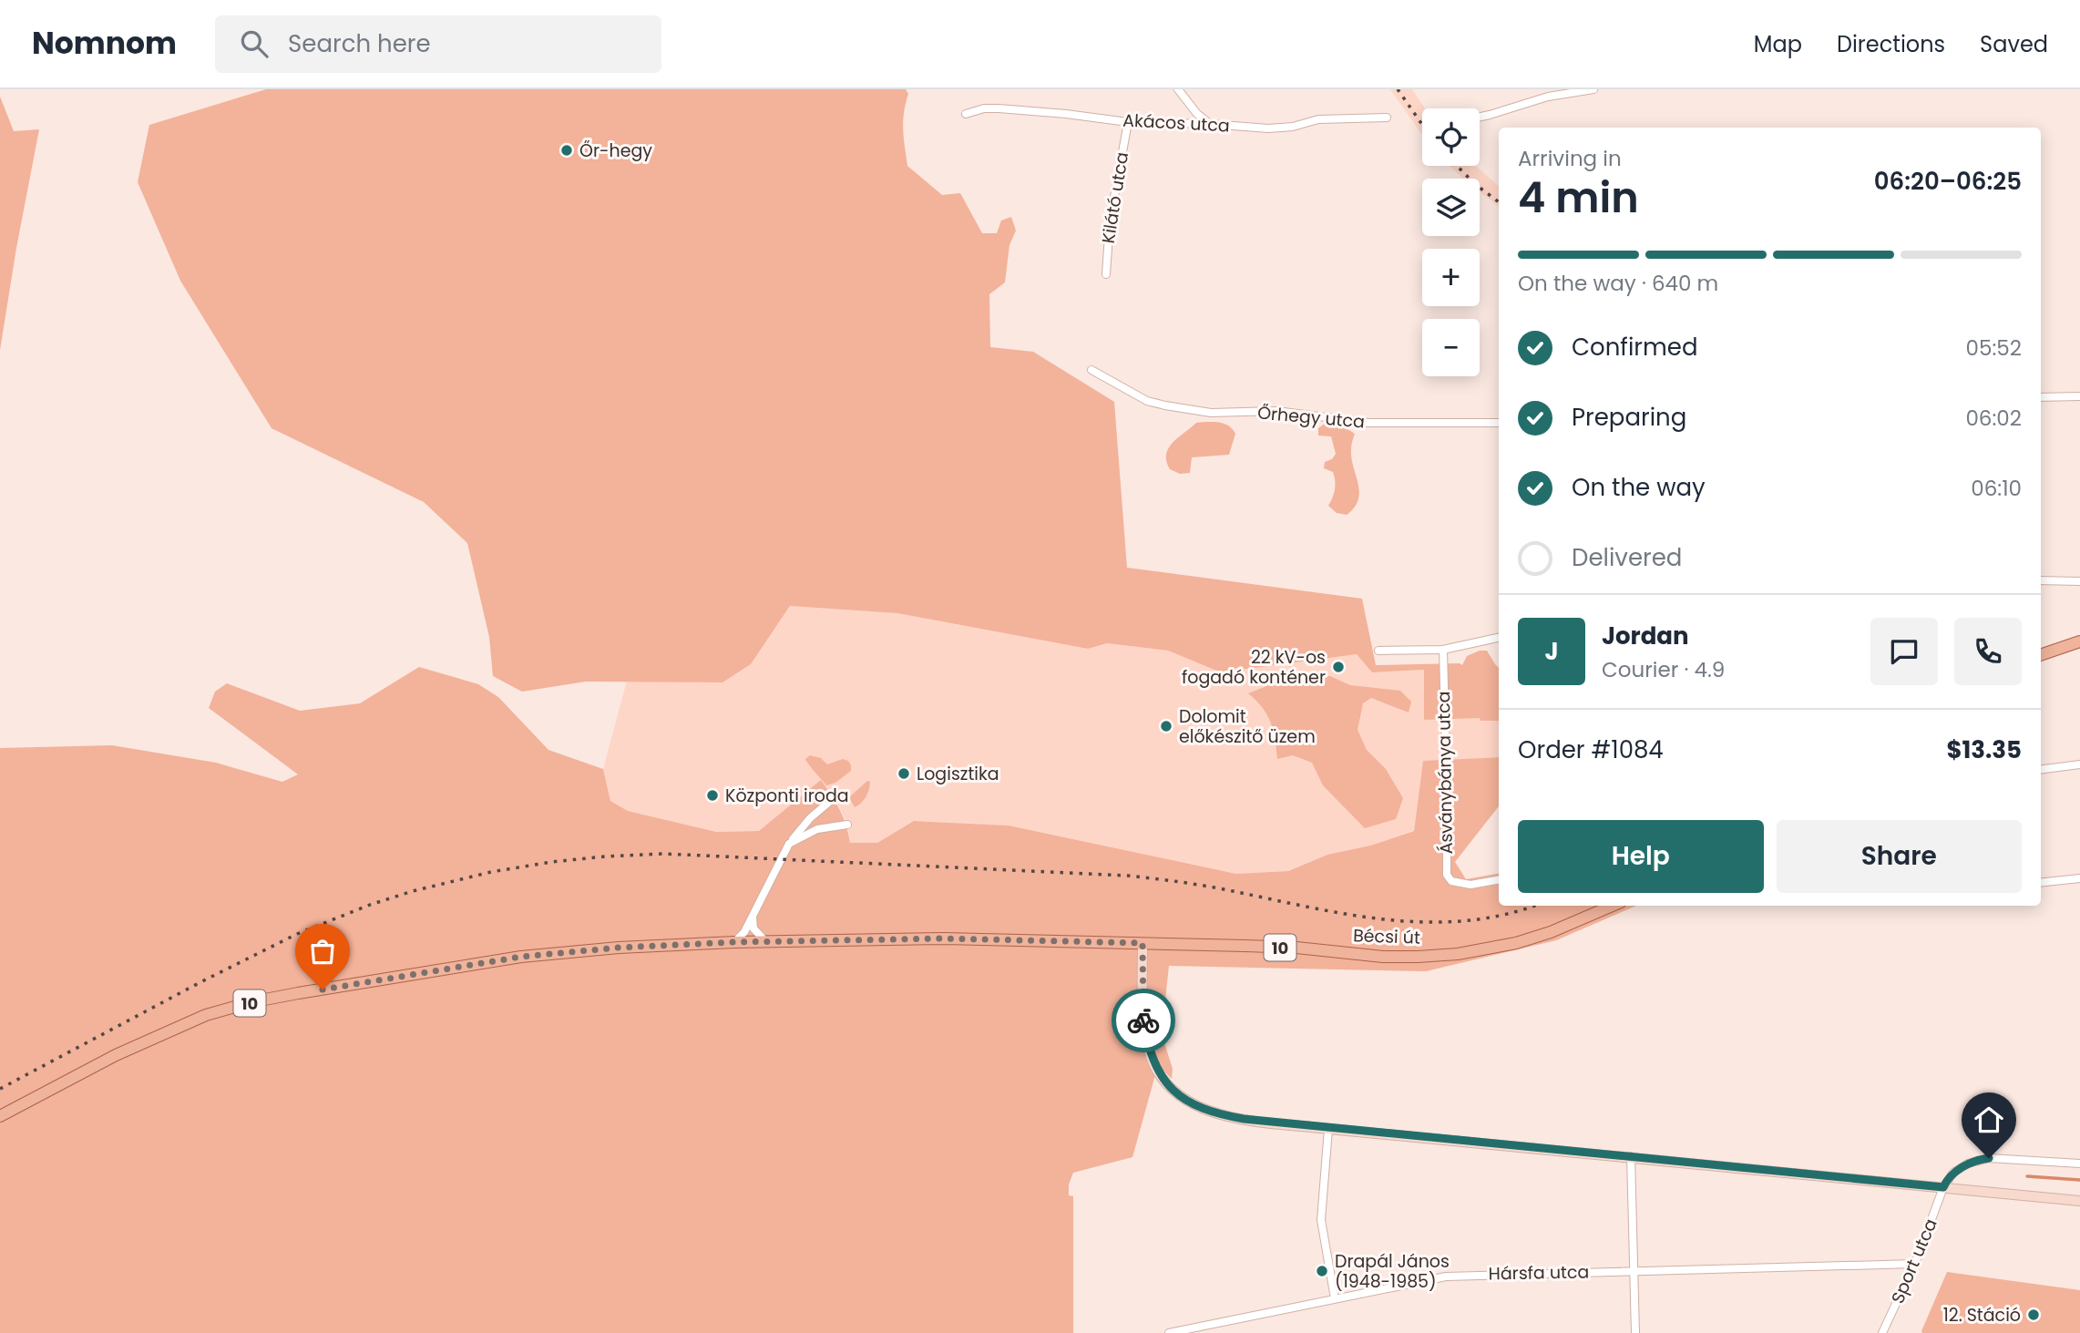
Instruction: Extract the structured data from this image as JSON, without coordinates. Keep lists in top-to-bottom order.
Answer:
{
  "streets": {
    "main road": ["Bécsi út", "10"],
    "street": [
      "Akácos utca",
      "Kilátó utca",
      "Őrhegy utca",
      "Ásványbánya utca",
      "Sport utca",
      "Hársfa utca"
    ]
  },
  "crossings": [
    ["Akácos utca", "Kilátó utca"],
    ["Bécsi út", "10"],
    ["Sport utca", "Hársfa utca"]
  ],
  "places": [
    "Őr-hegy",
    "22 kV-os fogadó konténer",
    "Dolomit előkészitő üzem",
    "Logisztika",
    "Központi iroda",
    "Drapál János (1948-1985)",
    "12. Stáció"
  ],
  "page": {
    "header": "Nomnom",
    "search": "Search here",
    "nav": ["Map", "Directions", "Saved"],
    "map_buttons": ["+", "−"],
    "heading": ["4 min", "Arriving in", "06:20–06:25"],
    "panel": [
      "Jordan",
      "Courier · 4.9",
      "Order #1084",
      "$13.35"
    ],
    "bar": "On the way · 640 m",
    "list": [
      ["Confirmed", "05:52"],
      ["Preparing", "06:02"],
      ["On the way", "06:10"],
      "Delivered"
    ],
    "round": "J",
    "buttons": ["Help", "Share"]
  }
}
